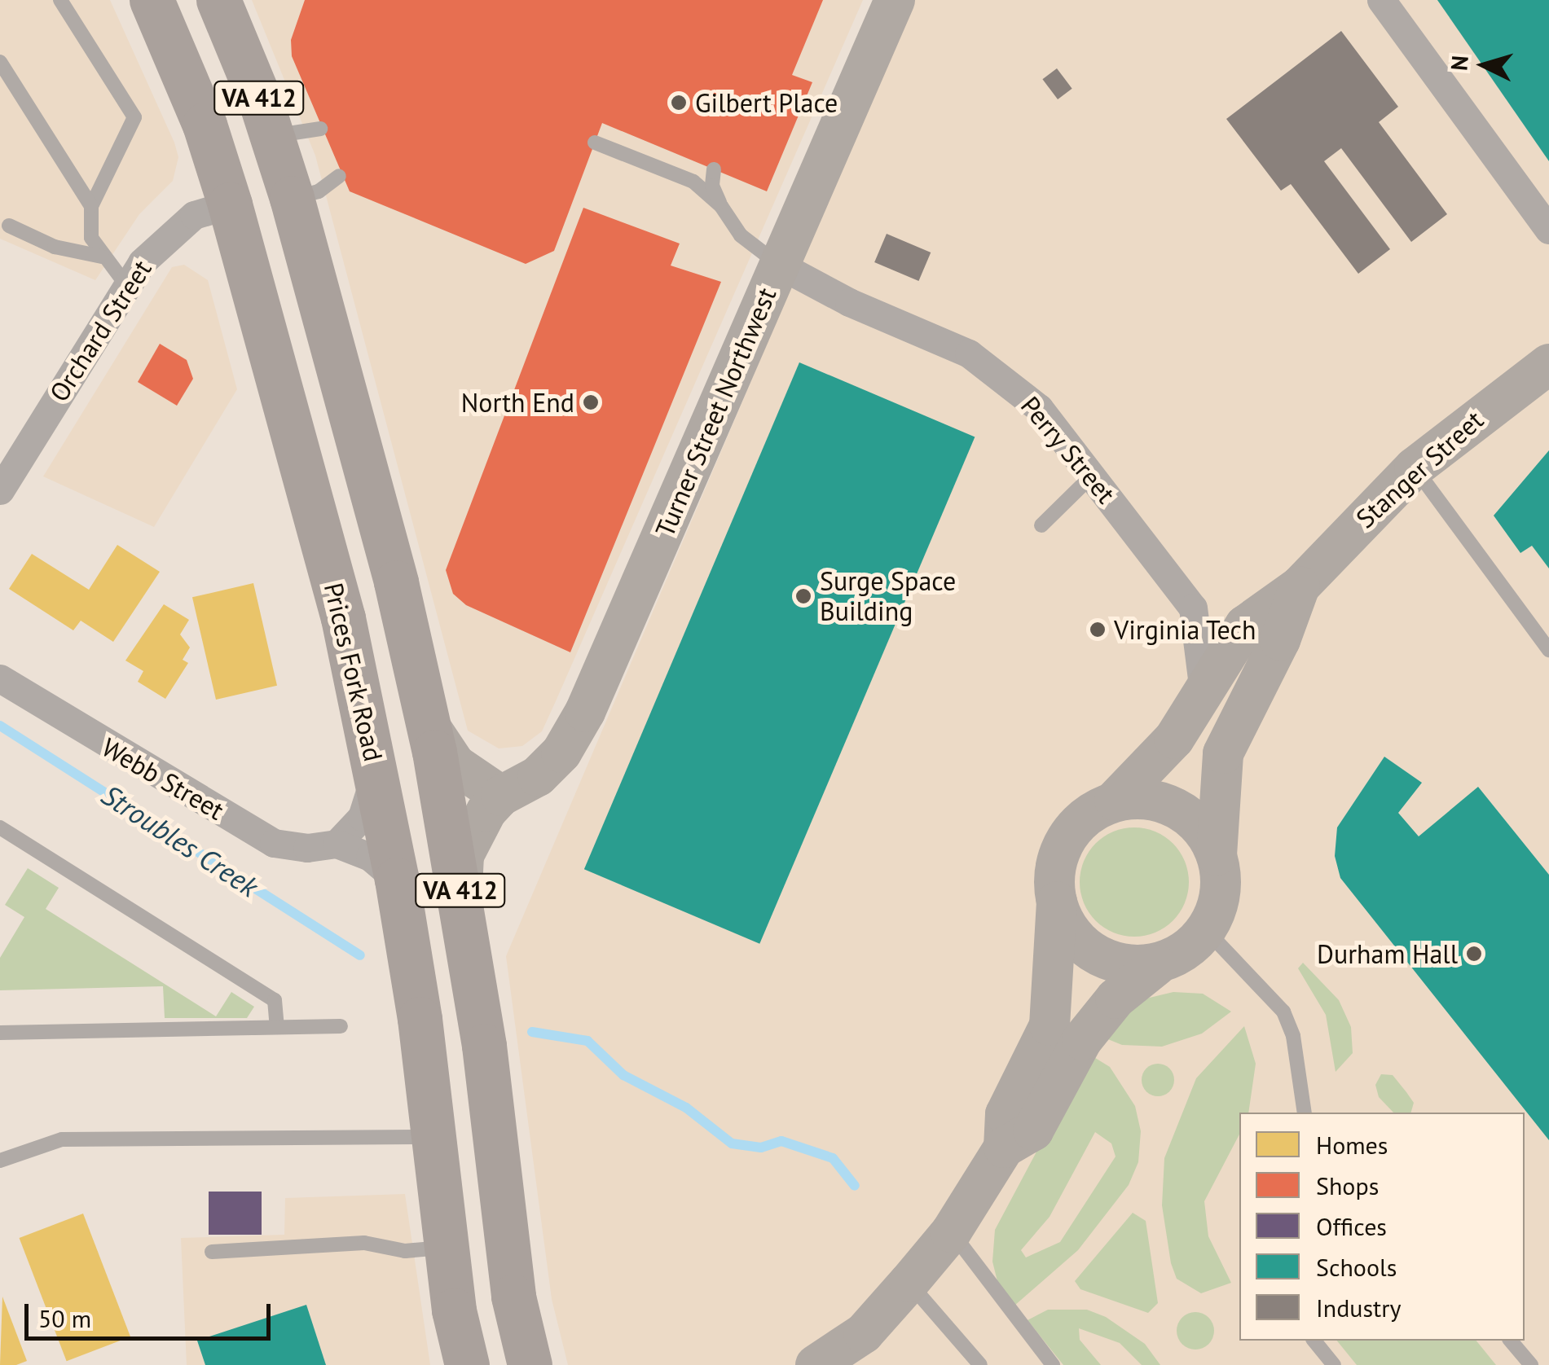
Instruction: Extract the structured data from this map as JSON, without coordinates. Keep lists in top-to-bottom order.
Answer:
{
  "streets": {
    "main road": ["VA 412", "Prices Fork Road"],
    "street": [
      "Orchard Street",
      "Turner Street Northwest",
      "Perry Street",
      "Stanger Street",
      "Webb Street"
    ]
  },
  "crossings": [
    ["VA 412", "Turner Street Northwest"],
    ["Orchard Street", "Prices Fork Road"],
    ["Turner Street Northwest", "Perry Street"],
    ["Prices Fork Road", "Webb Street"]
  ],
  "water": ["Stroubles Creek"],
  "places": [
    "Gilbert Place",
    "North End",
    "Surge Space Building",
    "Virginia Tech",
    "Durham Hall"
  ],
  "legend": [
    "Homes",
    "Shops",
    "Offices",
    "Schools",
    "Industry"
  ],
  "scale_bar": "50 m",
  "north": "left"
}
